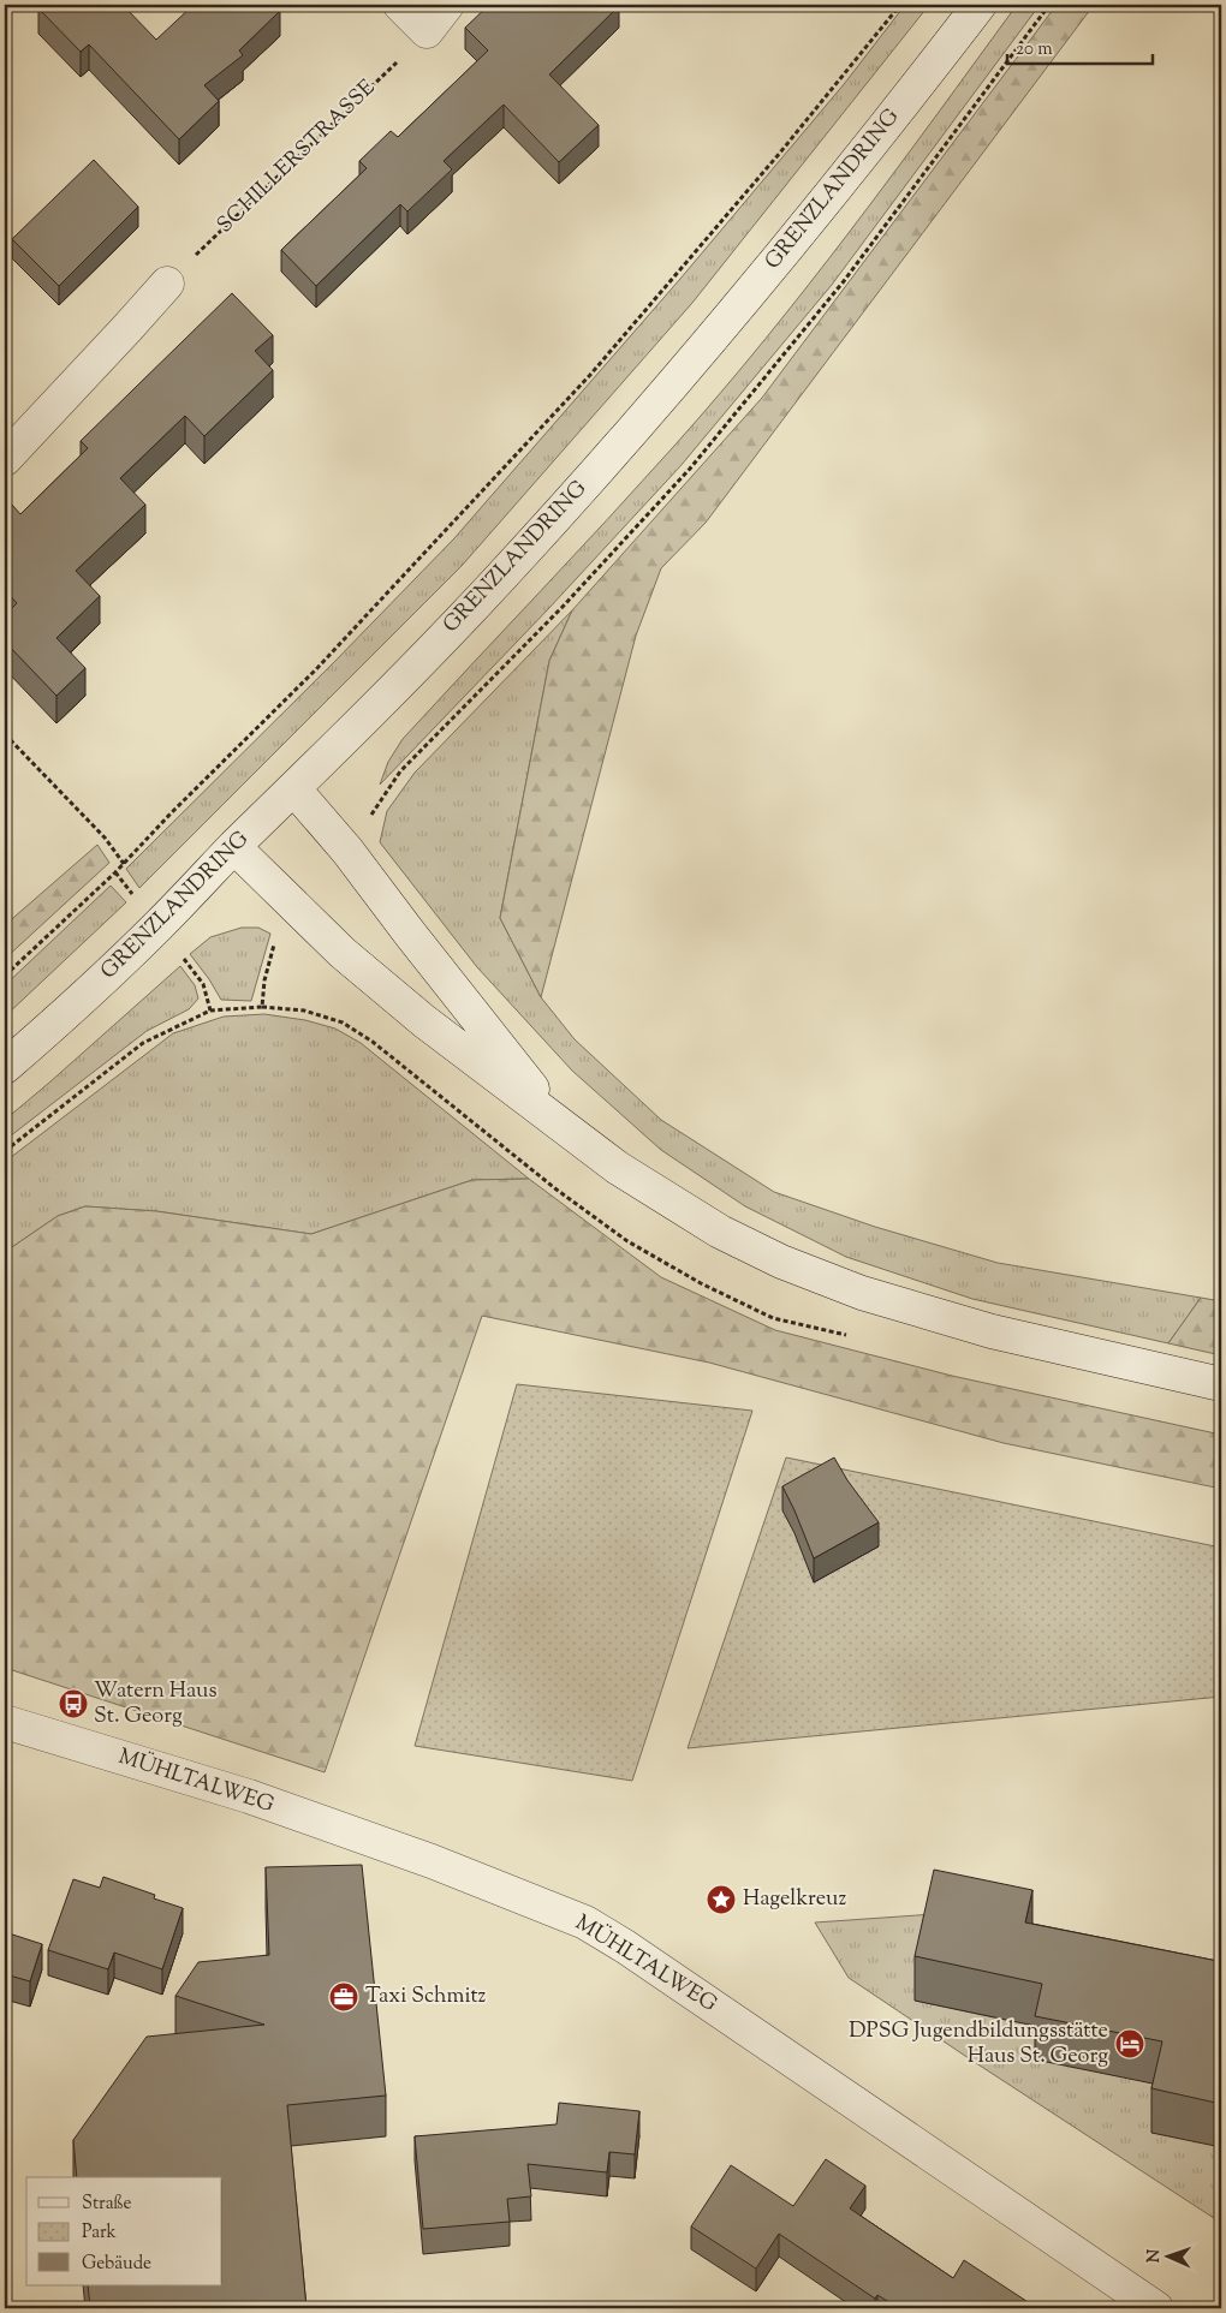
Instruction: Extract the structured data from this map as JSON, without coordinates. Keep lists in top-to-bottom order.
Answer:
{
  "streets": {
    "main road": ["GRENZLANDRING", "MÜHLTALWEG"],
    "path": ["SCHILLERSTRASSE"]
  },
  "places": {
    "bus stop": ["Watern Haus St. Georg"],
    "place": ["Hagelkreuz"],
    "office": ["Taxi Schmitz"],
    "hotel": ["DPSG Jugendbildungsstätte Haus St. Georg"]
  },
  "legend": ["Straße", "Park", "Gebäude"],
  "scale_bar": "20 m",
  "north": "left"
}
